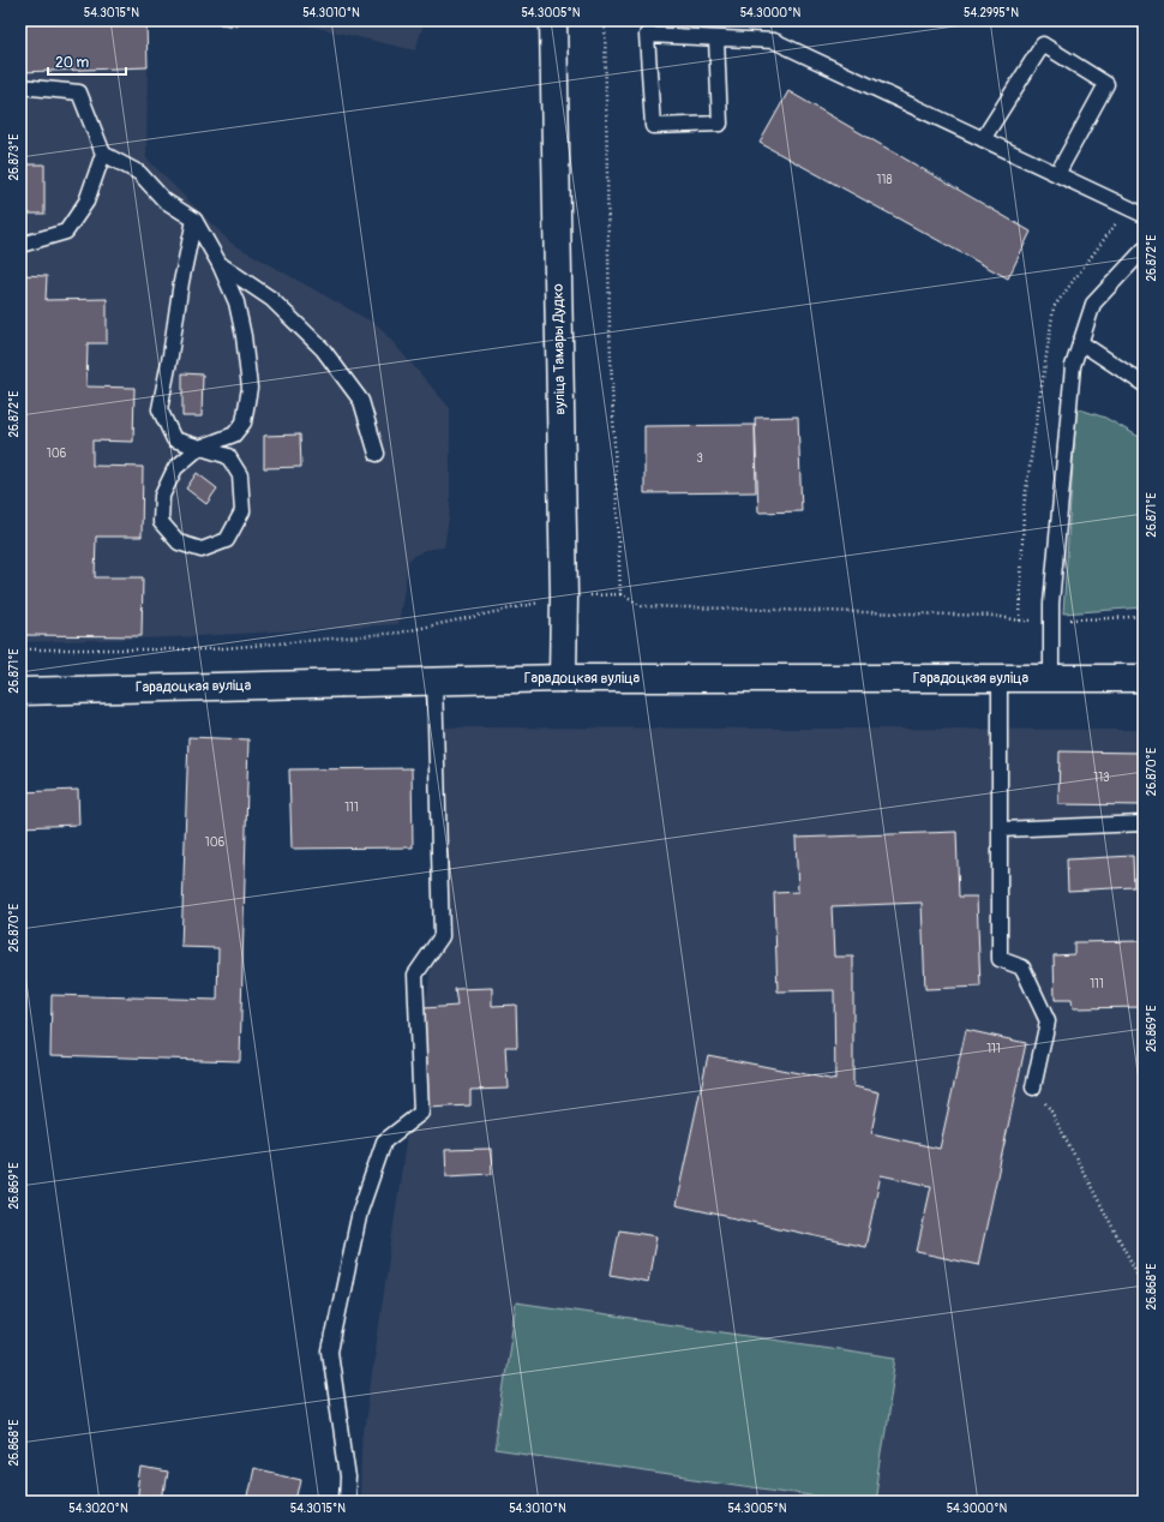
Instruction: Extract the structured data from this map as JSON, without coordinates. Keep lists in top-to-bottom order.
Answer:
{
  "streets": {
    "street": ["вуліца Тамары Дудко", "Гарадоцкая вуліца"]
  },
  "crossings": [
    ["вуліца Тамары Дудко", "Гарадоцкая вуліца"]
  ],
  "house_numbers": [
    "118",
    "106",
    "3",
    "113",
    "111",
    "106",
    "111",
    "111"
  ],
  "scale_bar": "20 m",
  "coordinates": [
    "54.3015°N",
    "54.3010°N",
    "54.3005°N",
    "54.3000°N",
    "54.2995°N",
    "26.873°E",
    "26.872°E",
    "26.871°E",
    "26.870°E",
    "26.869°E",
    "26.868°E",
    "54.3020°N"
  ]
}
